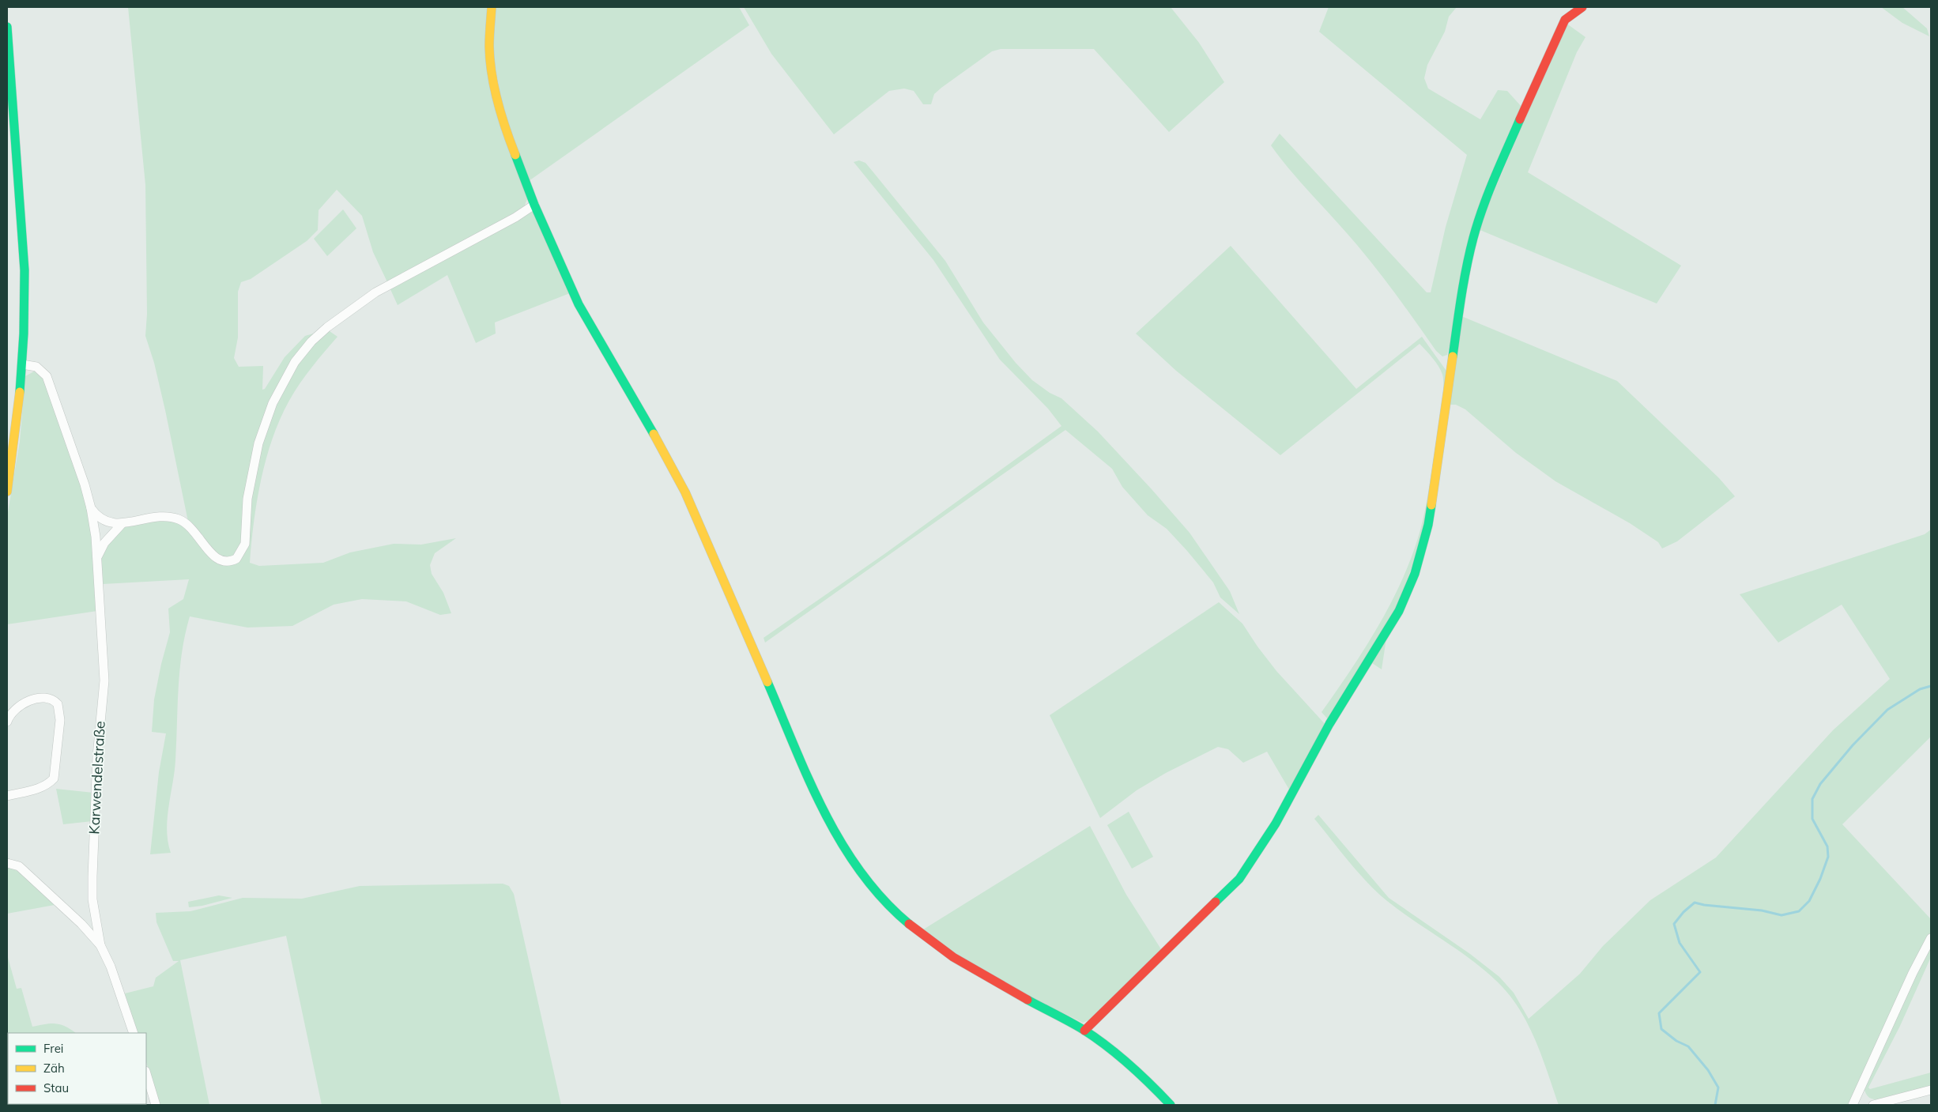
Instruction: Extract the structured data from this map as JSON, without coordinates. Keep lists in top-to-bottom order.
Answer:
{
  "streets": {
    "street": ["Karwendelstraße"]
  },
  "legend": ["Frei", "Zäh", "Stau"]
}
